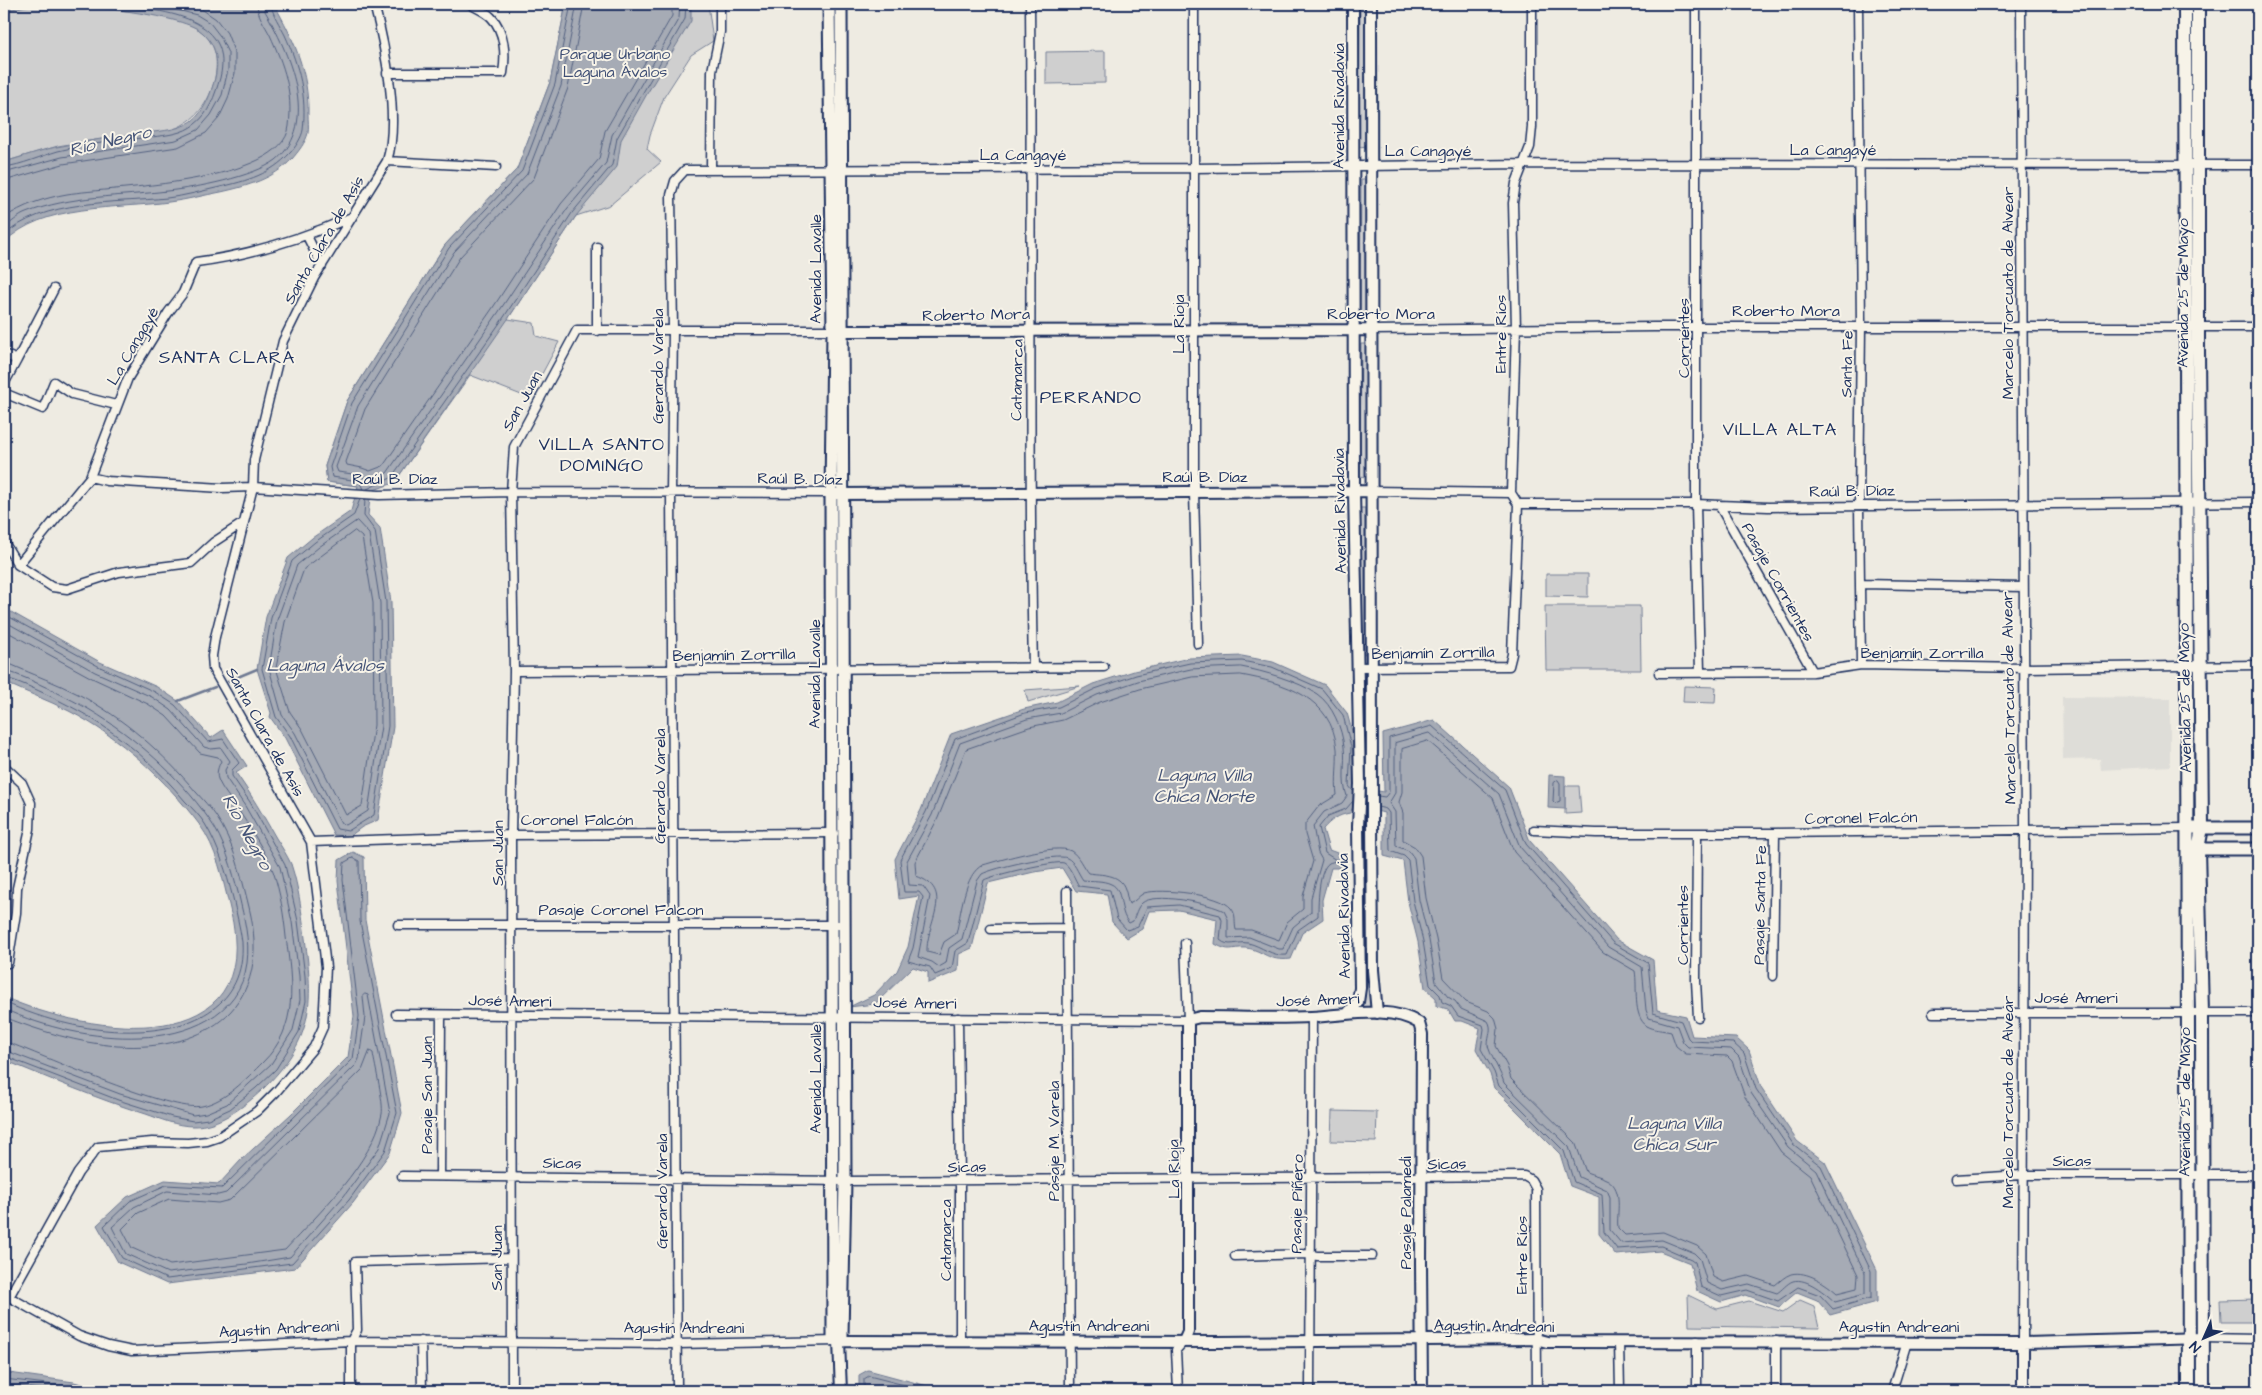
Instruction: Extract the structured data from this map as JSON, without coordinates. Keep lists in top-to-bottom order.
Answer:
{
  "streets": {
    "main road": ["Avenida Lavalle", "Avenida 25 de Mayo"],
    "street": [
      "Avenida Rivadavia",
      "La Cangayé",
      "Santa Clara de Asís",
      "Marcelo Torcuato de Alvear",
      "Roberto Mora",
      "La Rioja",
      "Entre Ríos",
      "Corrientes",
      "Santa Fe",
      "Gerardo Varela",
      "Catamarca",
      "San Juan",
      "Raúl B. Díaz",
      "Pasaje Corrientes",
      "Benjamín Zorrilla",
      "Coronel Falcón",
      "Pasaje Santa Fe",
      "Pasaje Coronel Falcon",
      "José Ameri",
      "Pasaje San Juan",
      "Pasaje M. Varela",
      "Sicas",
      "Pasaje Piñero",
      "Pasaje Palamedi",
      "Agustín Andreani"
    ]
  },
  "crossings": [
    ["Avenida Rivadavia", "La Cangayé"],
    ["Avenida Rivadavia", "Roberto Mora"],
    ["Avenida Rivadavia", "Raúl B. Díaz"],
    ["Avenida Rivadavia", "Benjamín Zorrilla"],
    ["Avenida Rivadavia", "José Ameri"],
    ["La Cangayé", "Santa Clara de Asís"],
    ["La Cangayé", "Avenida Lavalle"],
    ["La Cangayé", "Marcelo Torcuato de Alvear"],
    ["La Cangayé", "Avenida 25 de Mayo"],
    ["La Cangayé", "La Rioja"],
    ["La Cangayé", "Entre Ríos"],
    ["La Cangayé", "Corrientes"],
    ["La Cangayé", "Santa Fe"],
    ["La Cangayé", "Gerardo Varela"],
    ["La Cangayé", "Catamarca"],
    ["La Cangayé", "Raúl B. Díaz"],
    ["Santa Clara de Asís", "Raúl B. Díaz"],
    ["Santa Clara de Asís", "Coronel Falcón"],
    ["Santa Clara de Asís", "Agustín Andreani"],
    ["Avenida Lavalle", "Roberto Mora"],
    ["Avenida Lavalle", "Raúl B. Díaz"],
    ["Avenida Lavalle", "Benjamín Zorrilla"],
    ["Avenida Lavalle", "Coronel Falcón"],
    ["Avenida Lavalle", "Pasaje Coronel Falcon"],
    ["Avenida Lavalle", "José Ameri"],
    ["Avenida Lavalle", "Sicas"],
    ["Avenida Lavalle", "Agustín Andreani"],
    ["Marcelo Torcuato de Alvear", "Roberto Mora"],
    ["Marcelo Torcuato de Alvear", "Raúl B. Díaz"],
    ["Marcelo Torcuato de Alvear", "Benjamín Zorrilla"],
    ["Marcelo Torcuato de Alvear", "Coronel Falcón"],
    ["Marcelo Torcuato de Alvear", "José Ameri"],
    ["Marcelo Torcuato de Alvear", "Sicas"],
    ["Marcelo Torcuato de Alvear", "Agustín Andreani"],
    ["Avenida 25 de Mayo", "Roberto Mora"],
    ["Avenida 25 de Mayo", "Raúl B. Díaz"],
    ["Avenida 25 de Mayo", "Benjamín Zorrilla"],
    ["Avenida 25 de Mayo", "Coronel Falcón"],
    ["Avenida 25 de Mayo", "José Ameri"],
    ["Avenida 25 de Mayo", "Sicas"],
    ["Avenida 25 de Mayo", "Agustín Andreani"],
    ["Roberto Mora", "La Rioja"],
    ["Roberto Mora", "Entre Ríos"],
    ["Roberto Mora", "Corrientes"],
    ["Roberto Mora", "Santa Fe"],
    ["Roberto Mora", "Gerardo Varela"],
    ["Roberto Mora", "Catamarca"],
    ["Roberto Mora", "San Juan"],
    ["La Rioja", "Raúl B. Díaz"],
    ["La Rioja", "José Ameri"],
    ["La Rioja", "Sicas"],
    ["La Rioja", "Agustín Andreani"],
    ["Entre Ríos", "Raúl B. Díaz"],
    ["Entre Ríos", "Benjamín Zorrilla"],
    ["Entre Ríos", "Sicas"],
    ["Entre Ríos", "Agustín Andreani"],
    ["Corrientes", "Raúl B. Díaz"],
    ["Corrientes", "Benjamín Zorrilla"],
    ["Corrientes", "Coronel Falcón"],
    ["Santa Fe", "Raúl B. Díaz"],
    ["Santa Fe", "Benjamín Zorrilla"],
    ["Gerardo Varela", "Raúl B. Díaz"],
    ["Gerardo Varela", "Benjamín Zorrilla"],
    ["Gerardo Varela", "Coronel Falcón"],
    ["Gerardo Varela", "Pasaje Coronel Falcon"],
    ["Gerardo Varela", "José Ameri"],
    ["Gerardo Varela", "Sicas"],
    ["Gerardo Varela", "Agustín Andreani"],
    ["Catamarca", "Raúl B. Díaz"],
    ["Catamarca", "Benjamín Zorrilla"],
    ["Catamarca", "José Ameri"],
    ["Catamarca", "Sicas"],
    ["Catamarca", "Agustín Andreani"],
    ["San Juan", "Raúl B. Díaz"],
    ["San Juan", "Benjamín Zorrilla"],
    ["San Juan", "Coronel Falcón"],
    ["San Juan", "Pasaje Coronel Falcon"],
    ["San Juan", "José Ameri"],
    ["San Juan", "Sicas"],
    ["San Juan", "Agustín Andreani"],
    ["Raúl B. Díaz", "Pasaje Corrientes"],
    ["Raúl B. Díaz", "Benjamín Zorrilla"],
    ["Pasaje Corrientes", "Benjamín Zorrilla"],
    ["Coronel Falcón", "Pasaje Santa Fe"],
    ["José Ameri", "Pasaje San Juan"],
    ["José Ameri", "Pasaje M. Varela"],
    ["José Ameri", "Pasaje Piñero"],
    ["José Ameri", "Pasaje Palamedi"],
    ["Pasaje San Juan", "Sicas"],
    ["Pasaje M. Varela", "Sicas"],
    ["Pasaje M. Varela", "Agustín Andreani"],
    ["Sicas", "Pasaje Piñero"],
    ["Sicas", "Pasaje Palamedi"],
    ["Pasaje Piñero", "Agustín Andreani"],
    ["Pasaje Palamedi", "Agustín Andreani"]
  ],
  "districts": [
    "SANTA CLARA",
    "PERRANDO",
    "VILLA ALTA",
    "VILLA SANTO DOMINGO"
  ],
  "water": [
    "Río Negro",
    "Laguna Ávalos",
    "Laguna Villa Chica Norte",
    "Laguna Villa Chica Sur"
  ],
  "parks": ["Parque Urbano Laguna Ávalos"],
  "north": "bottom left"
}
